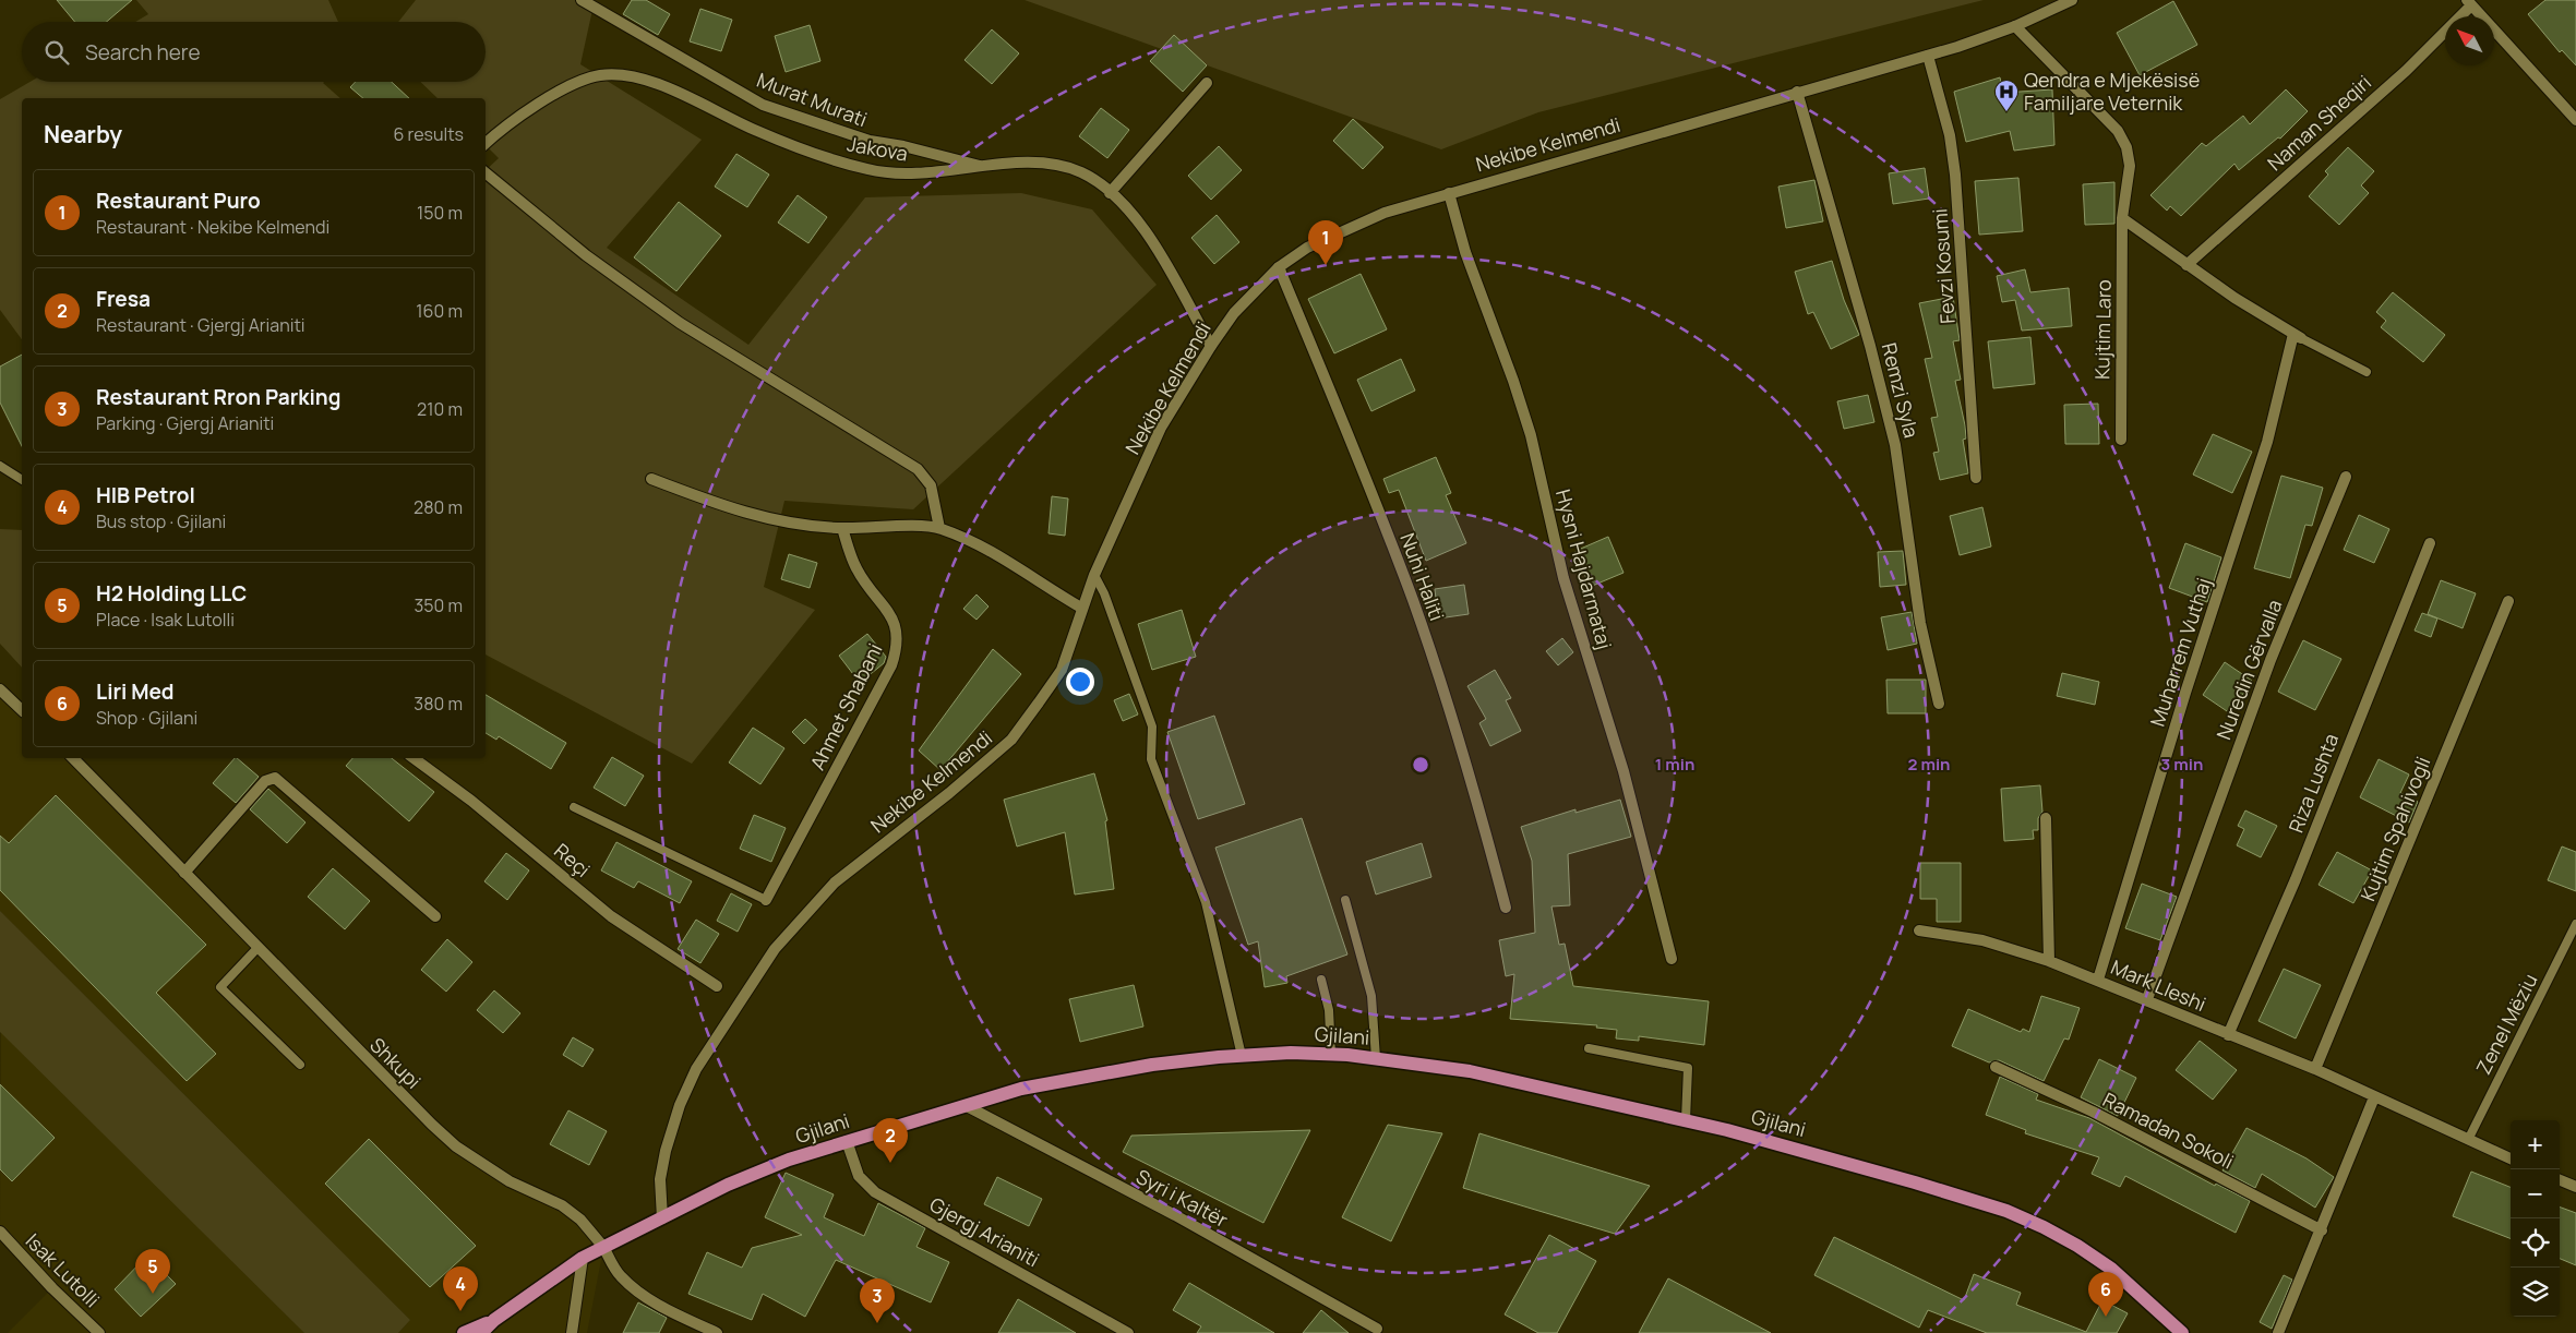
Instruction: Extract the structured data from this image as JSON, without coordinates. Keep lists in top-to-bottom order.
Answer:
{
  "streets": {
    "main road": ["Gjilani"],
    "street": [
      "Murat Murati",
      "Naman Sheqiri",
      "Nekibe Kelmendi",
      "Jakova",
      "Fevzi Kosumi",
      "Kujtim Laro",
      "Remzi Syla",
      "Hysni Hajdarmataj",
      "Nuhi Haliti",
      "Muharrem Vuthaj",
      "Nuredin Gërvalla",
      "Ahmet Shabani",
      "Riza Lushta",
      "Kujtim Spahivogli",
      "Reçi",
      "Mark Lleshi",
      "Shkupi",
      "Ramadan Sokoli",
      "Syri i Kaltër",
      "Gjergj Arianiti",
      "Isak Lutolli"
    ],
    "lane": ["Zenel Mëziu"]
  },
  "crossings": [
    ["Murat Murati", "Jakova"],
    ["Nekibe Kelmendi", "Jakova"],
    ["Nekibe Kelmendi", "Fevzi Kosumi"],
    ["Nekibe Kelmendi", "Kujtim Laro"],
    ["Nekibe Kelmendi", "Remzi Syla"],
    ["Nekibe Kelmendi", "Hysni Hajdarmataj"],
    ["Nekibe Kelmendi", "Nuhi Haliti"],
    ["Nekibe Kelmendi", "Gjilani"],
    ["Muharrem Vuthaj", "Mark Lleshi"],
    ["Nuredin Gërvalla", "Mark Lleshi"],
    ["Riza Lushta", "Mark Lleshi"],
    ["Kujtim Spahivogli", "Mark Lleshi"],
    ["Gjilani", "Shkupi"],
    ["Gjilani", "Syri i Kaltër"],
    ["Gjilani", "Gjergj Arianiti"]
  ],
  "places": {
    "hospital": ["Qendra e Mjekësisë Familjare Veternik"]
  },
  "north": "top left",
  "page": {
    "search": "Search here",
    "heading": ["Nearby", "6 results"],
    "list": [
      {
        "mark": "1",
        "name": "Restaurant Puro",
        "note": "Restaurant · Nekibe Kelmendi",
        "value": "150 m"
      },
      {
        "mark": "2",
        "name": "Fresa",
        "note": "Restaurant · Gjergj Arianiti",
        "value": "160 m"
      },
      {
        "mark": "3",
        "name": "Restaurant Rron Parking",
        "note": "Parking · Gjergj Arianiti",
        "value": "210 m"
      },
      {
        "mark": "4",
        "name": "HIB Petrol",
        "note": "Bus stop · Gjilani",
        "value": "280 m"
      },
      {
        "mark": "5",
        "name": "H2 Holding LLC",
        "note": "Place · Isak Lutolli",
        "value": "350 m"
      },
      {
        "mark": "6",
        "name": "Liri Med",
        "note": "Shop · Gjilani",
        "value": "380 m"
      }
    ],
    "pins": [
      "1",
      "2",
      "5",
      "4",
      "6",
      "3"
    ],
    "map_buttons": ["+", "−"]
  },
  "rings": ["1 min", "2 min", "3 min"]
}
